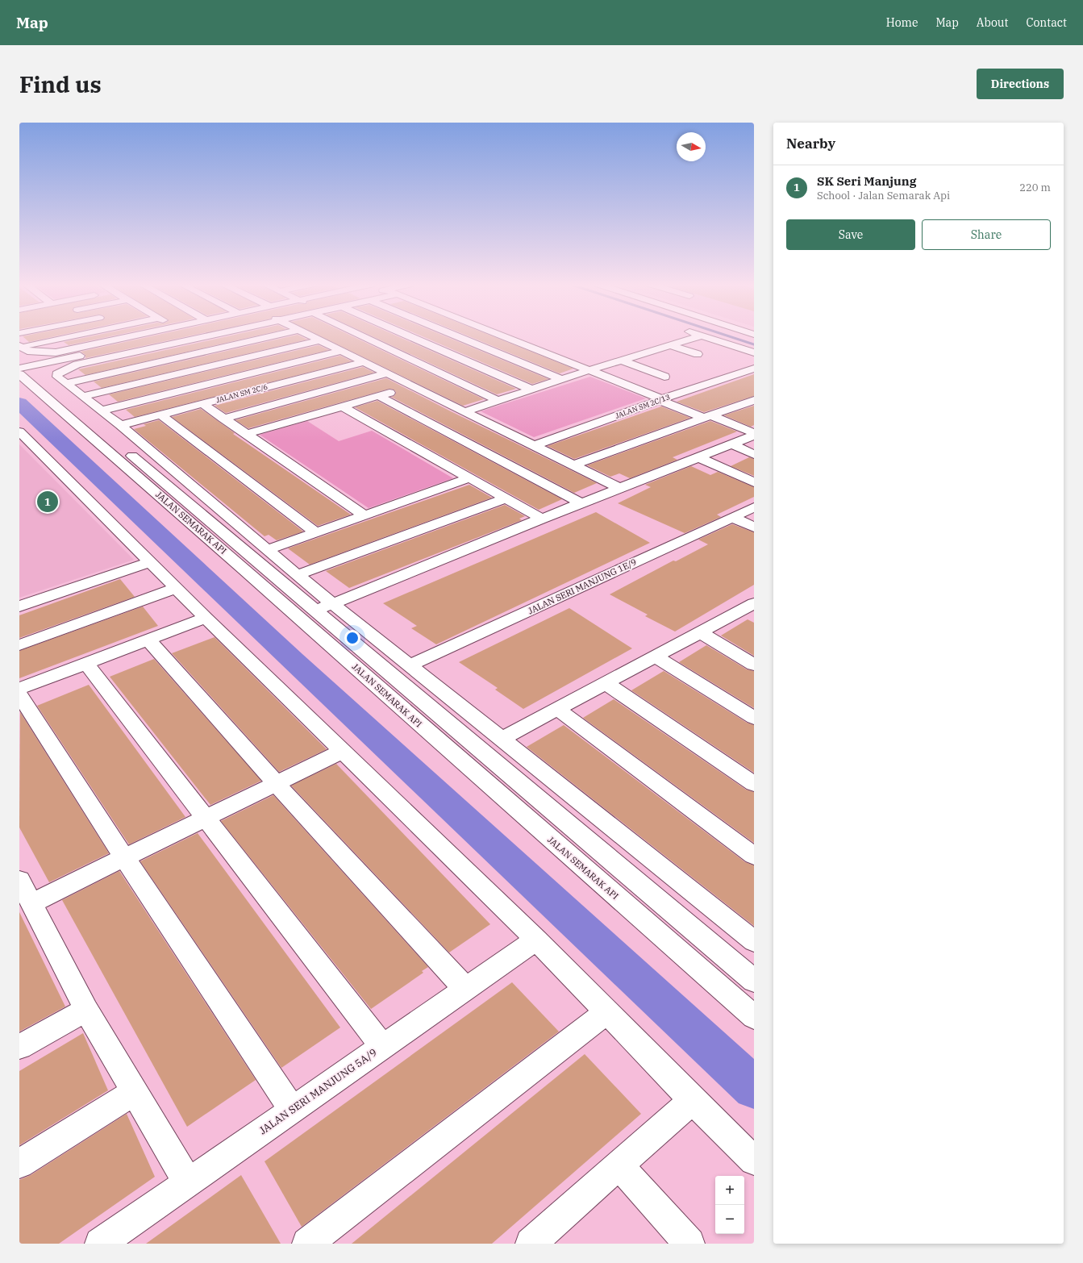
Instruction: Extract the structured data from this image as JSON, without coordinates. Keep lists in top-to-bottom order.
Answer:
{
  "streets": {
    "street": [
      "JALAN SM 2C/6",
      "JALAN SM 2C/13",
      "JALAN SEMARAK API",
      "JALAN SERI MANJUNG 1E/9",
      "JALAN SERI MANJUNG 5A/9"
    ]
  },
  "north": "right",
  "page": {
    "header": "Map",
    "nav": [
      "Home",
      "Map",
      "About",
      "Contact"
    ],
    "buttons": [
      "Directions",
      ["Save", "Share"]
    ],
    "title": "Find us",
    "heading": "Nearby",
    "list": [
      {
        "mark": "1",
        "name": "SK Seri Manjung",
        "note": "School · Jalan Semarak Api",
        "value": "220 m"
      }
    ],
    "pins": "1",
    "map_buttons": ["+", "−"]
  }
}
